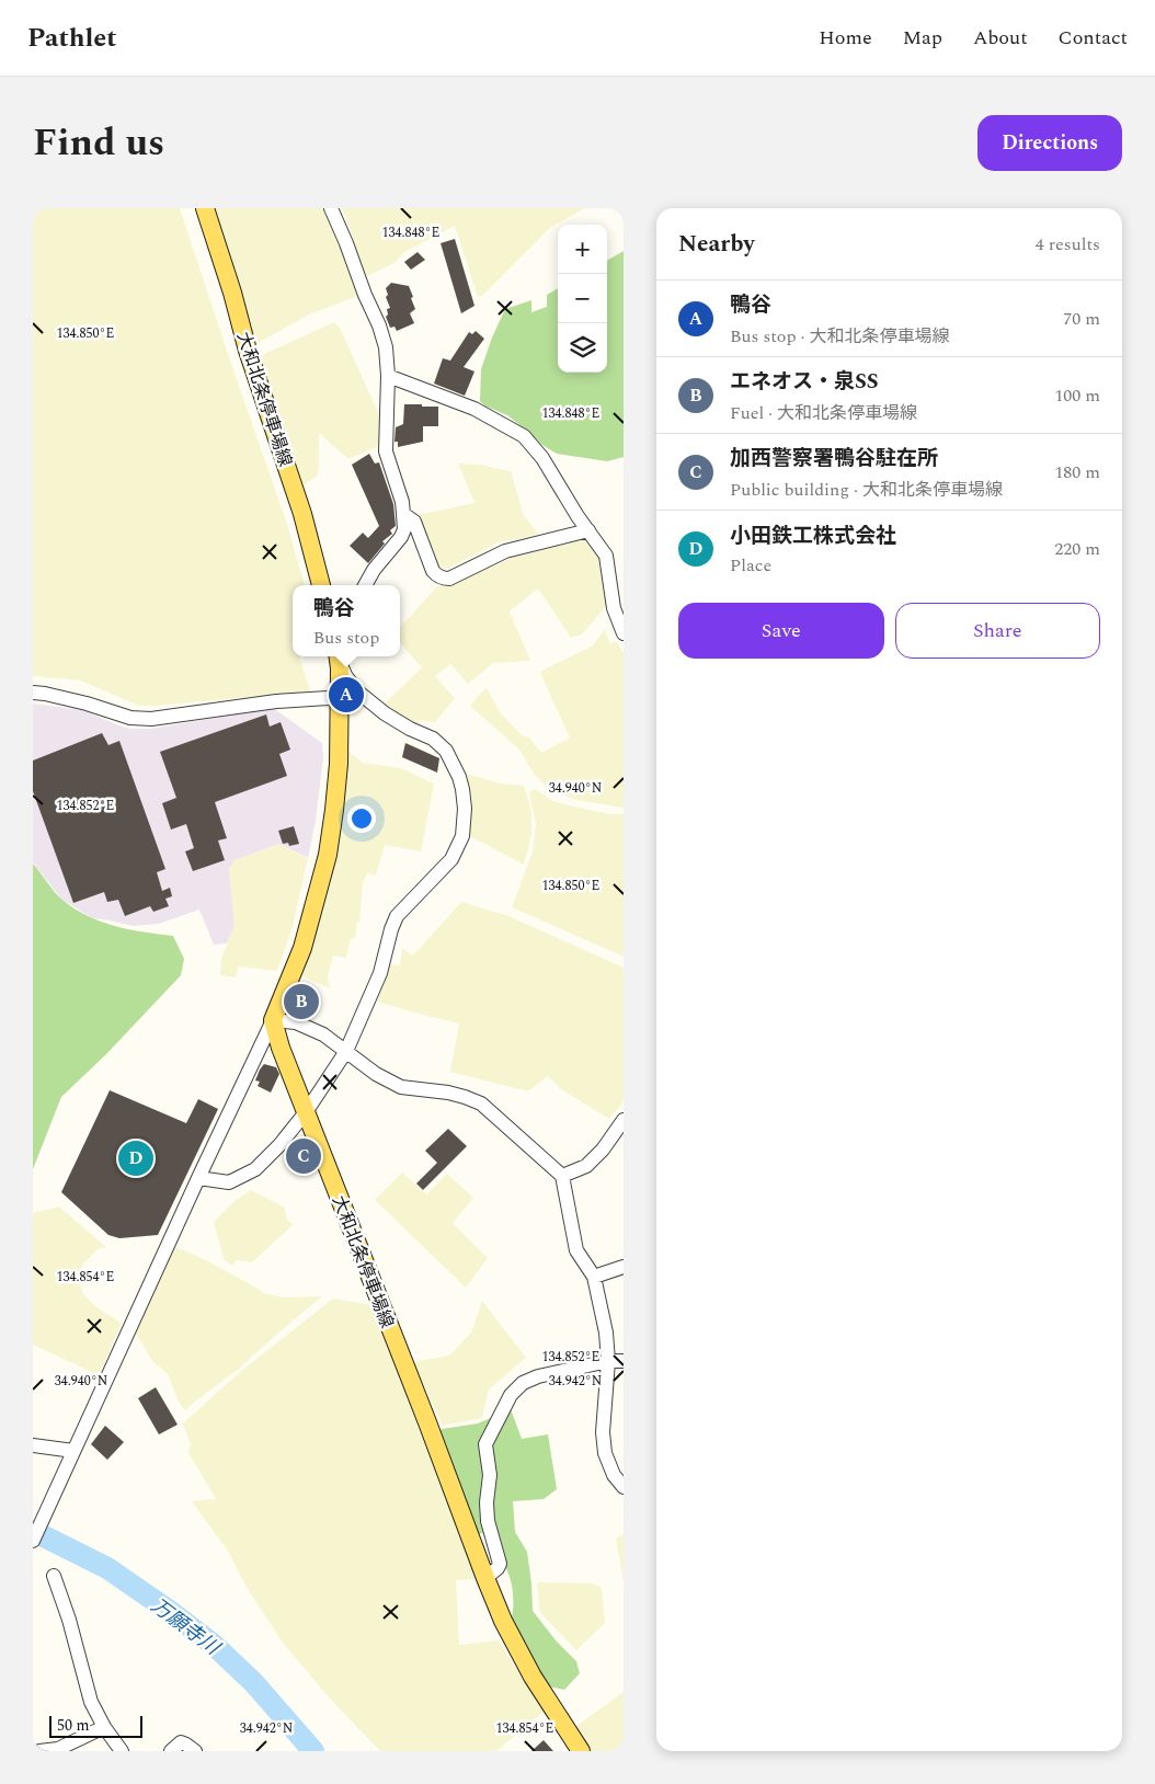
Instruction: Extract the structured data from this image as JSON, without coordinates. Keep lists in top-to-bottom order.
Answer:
{
  "streets": {
    "main road": ["大和北条停車場線"]
  },
  "water": ["万願寺川"],
  "scale_bar": "50 m",
  "page": {
    "header": "Pathlet",
    "nav": [
      "Home",
      "Map",
      "About",
      "Contact"
    ],
    "title": "Find us",
    "buttons": [
      "Directions",
      ["Save", "Share"]
    ],
    "heading": ["Nearby", "4 results"],
    "map_buttons": ["+", "−"],
    "list": [
      {
        "mark": "A",
        "name": "鴨谷",
        "note": "Bus stop · 大和北条停車場線",
        "value": "70 m"
      },
      {
        "mark": "B",
        "name": "エネオス・泉SS",
        "note": "Fuel · 大和北条停車場線",
        "value": "100 m"
      },
      {
        "mark": "C",
        "name": "加西警察署鴨谷駐在所",
        "note": "Public building · 大和北条停車場線",
        "value": "180 m"
      },
      {
        "mark": "D",
        "name": "小田鉄工株式会社",
        "note": "Place",
        "value": "220 m"
      }
    ],
    "popup": ["鴨谷", "Bus stop"],
    "pins": [
      "A",
      "B",
      "C",
      "D"
    ],
    "scale": "50 m"
  },
  "coordinates": [
    "134.848°E",
    "134.850°E",
    "34.940°N",
    "134.852°E",
    "134.854°E",
    "34.942°N"
  ]
}
